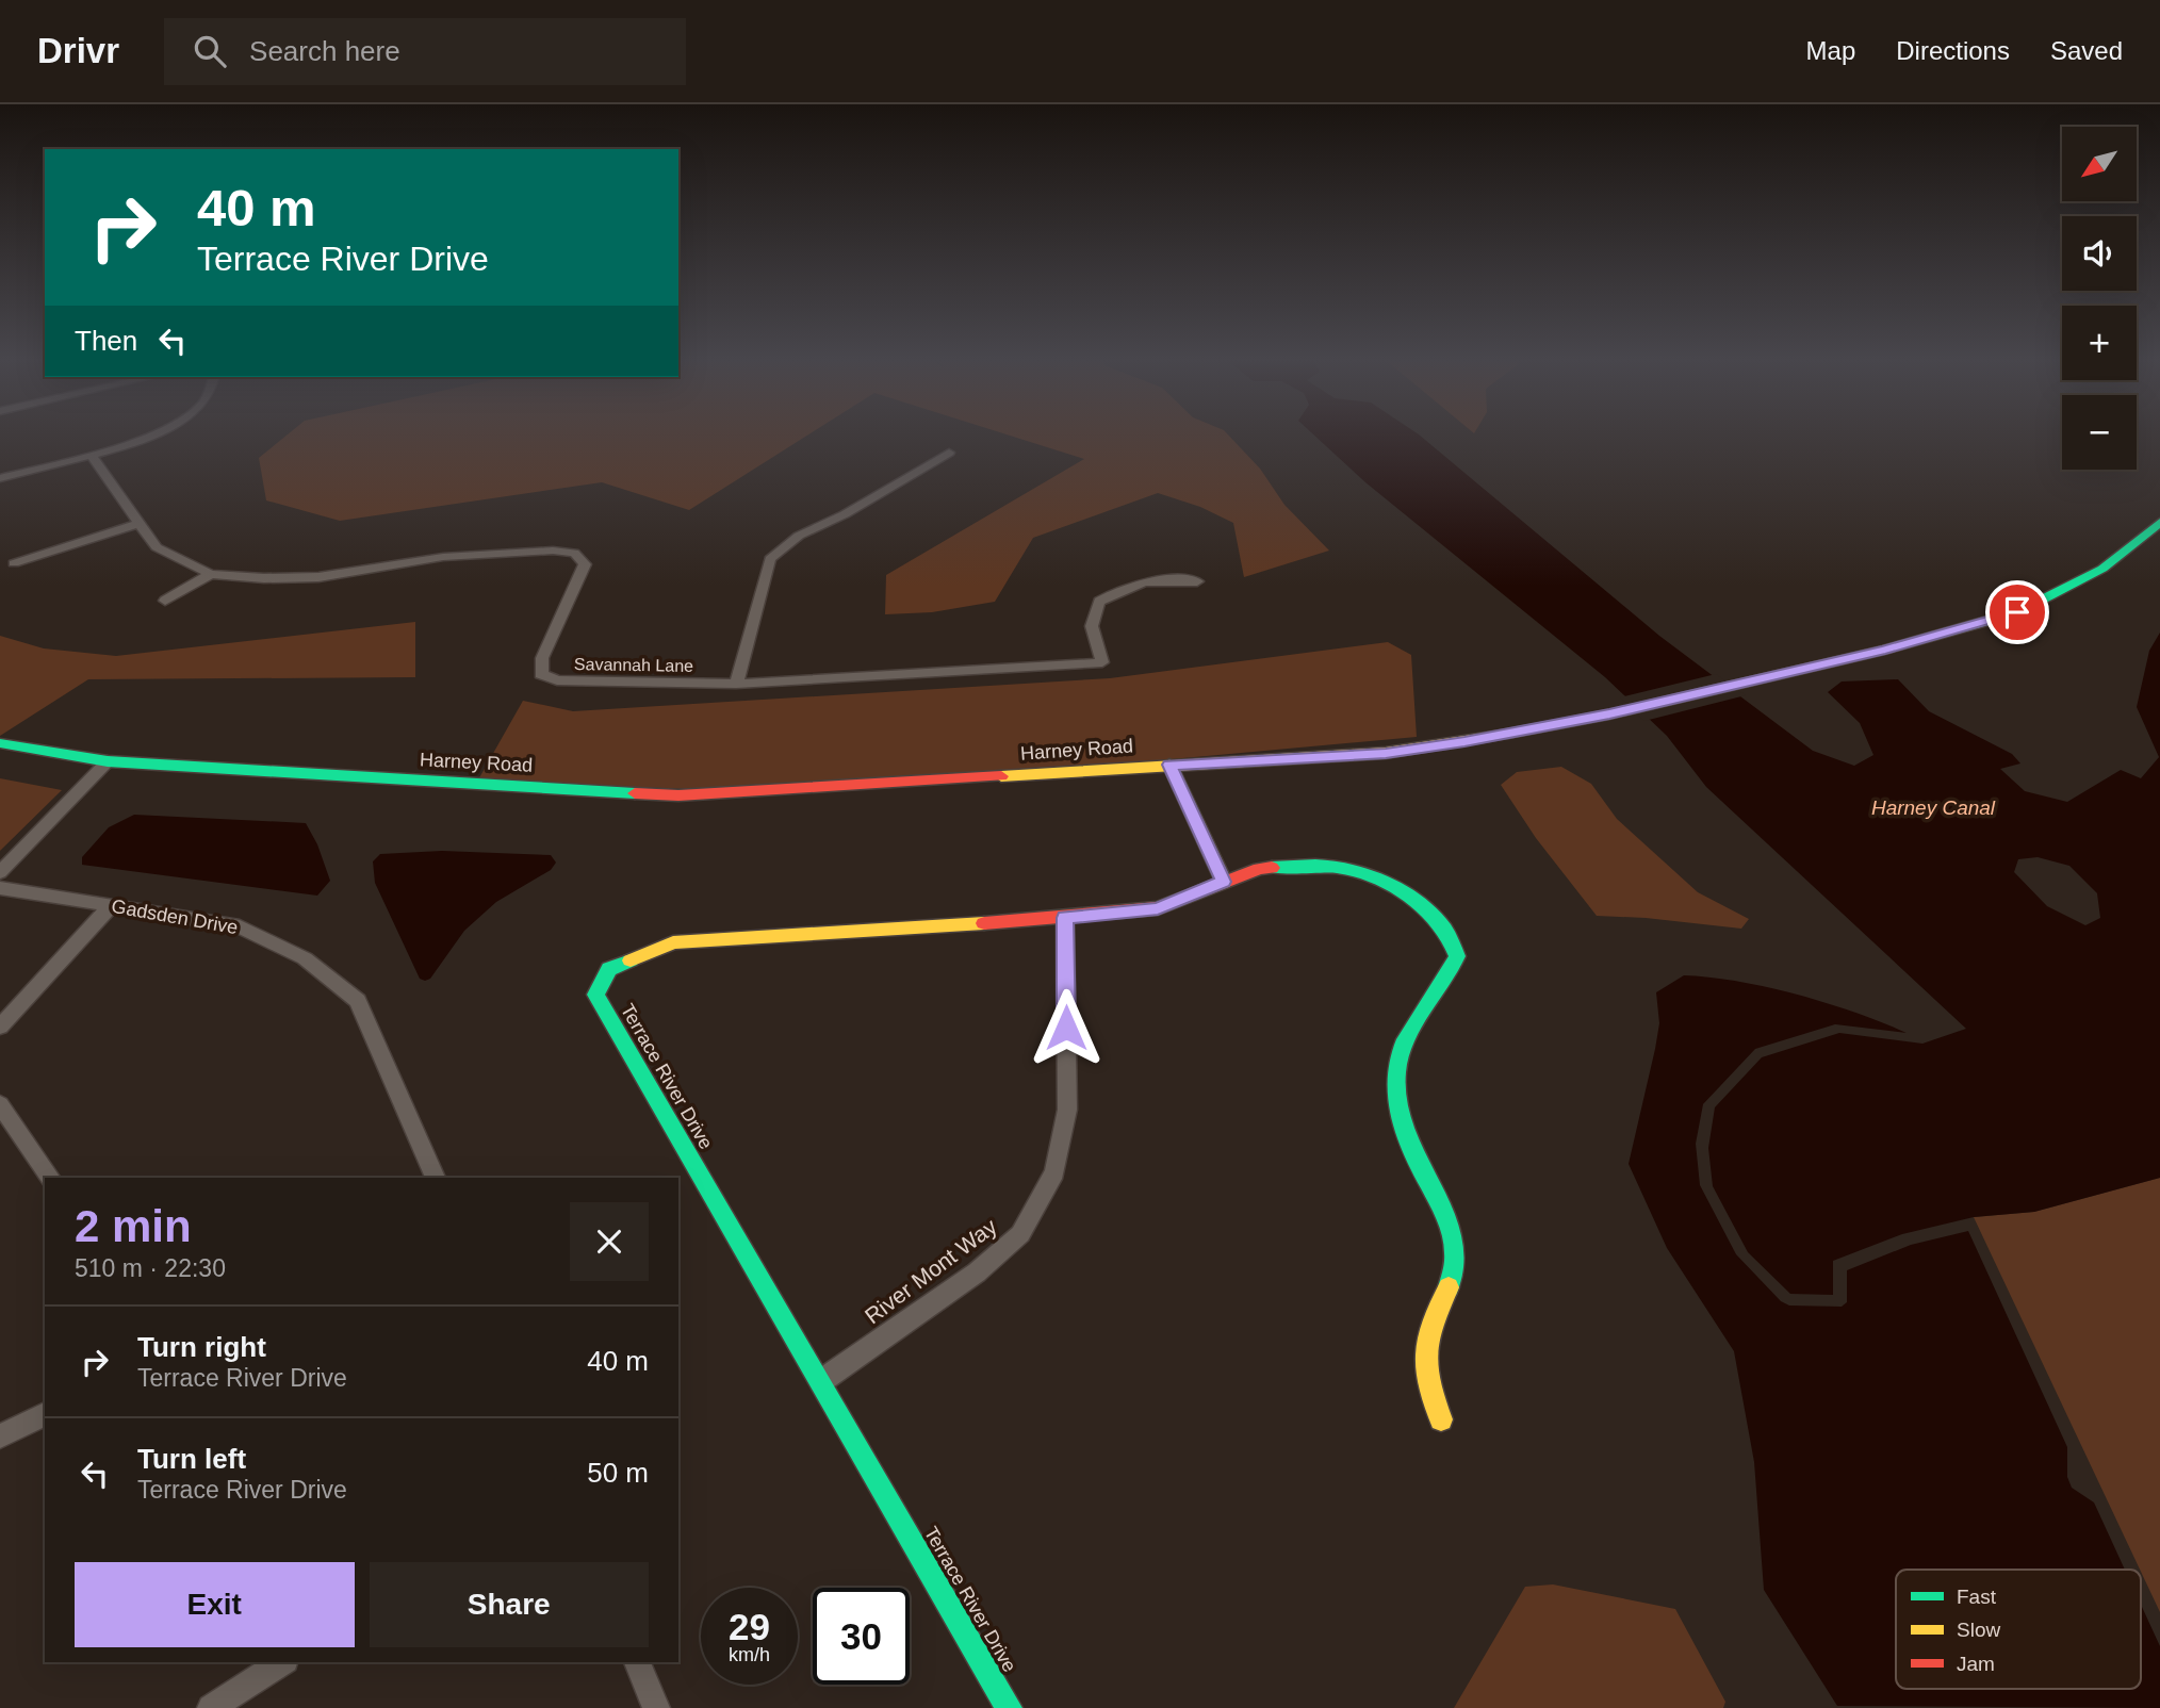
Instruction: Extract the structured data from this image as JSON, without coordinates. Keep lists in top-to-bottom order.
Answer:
{
  "streets": {
    "street": [
      "Savannah Lane",
      "Harney Road",
      "Gadsden Drive",
      "Terrace River Drive",
      "River Mont Way"
    ]
  },
  "crossings": [
    ["Terrace River Drive", "River Mont Way"]
  ],
  "water": ["Harney Canal"],
  "legend": ["Fast", "Slow", "Jam"],
  "north": "bottom left",
  "page": {
    "header": "Drivr",
    "search": "Search here",
    "nav": ["Map", "Directions", "Saved"],
    "map_buttons": ["+", "−"],
    "turn": ["40 m", "Terrace River Drive"],
    "then": "Then",
    "heading": ["2 min", "510 m · 22:30"],
    "list": [
      {
        "name": "Turn right",
        "note": "Terrace River Drive",
        "value": "40 m"
      },
      {
        "name": "Turn left",
        "note": "Terrace River Drive",
        "value": "50 m"
      }
    ],
    "buttons": ["Exit", "Share"],
    "speed": "29 km/h",
    "limit": "30"
  }
}
